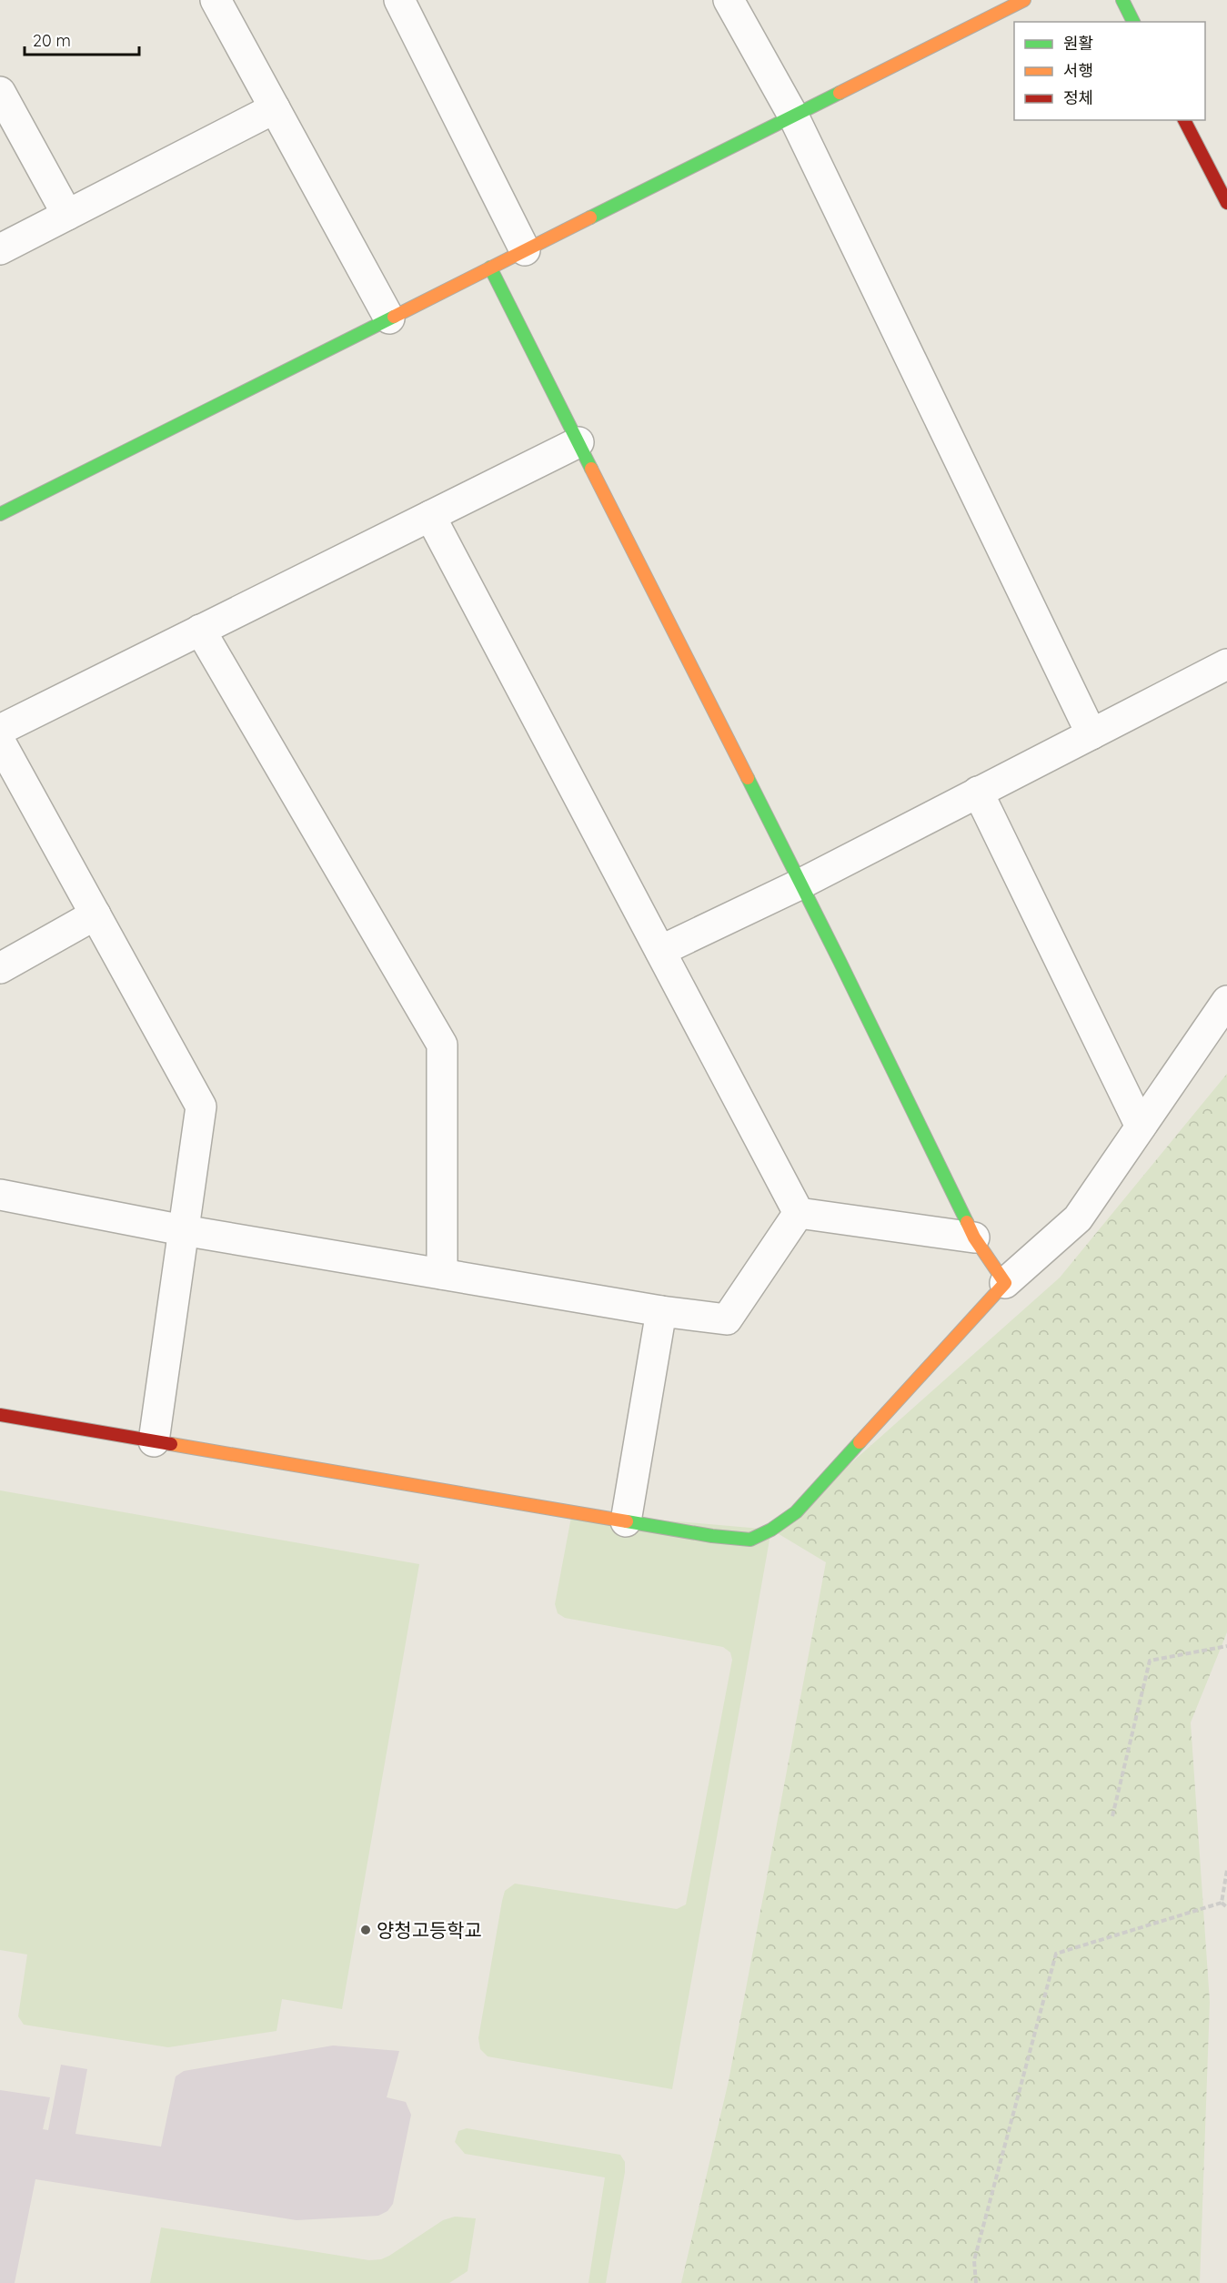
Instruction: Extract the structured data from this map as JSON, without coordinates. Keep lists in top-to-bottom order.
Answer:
{
  "places": ["양청고등학교"],
  "legend": ["원활", "서행", "정체"],
  "scale_bar": "20 m"
}
